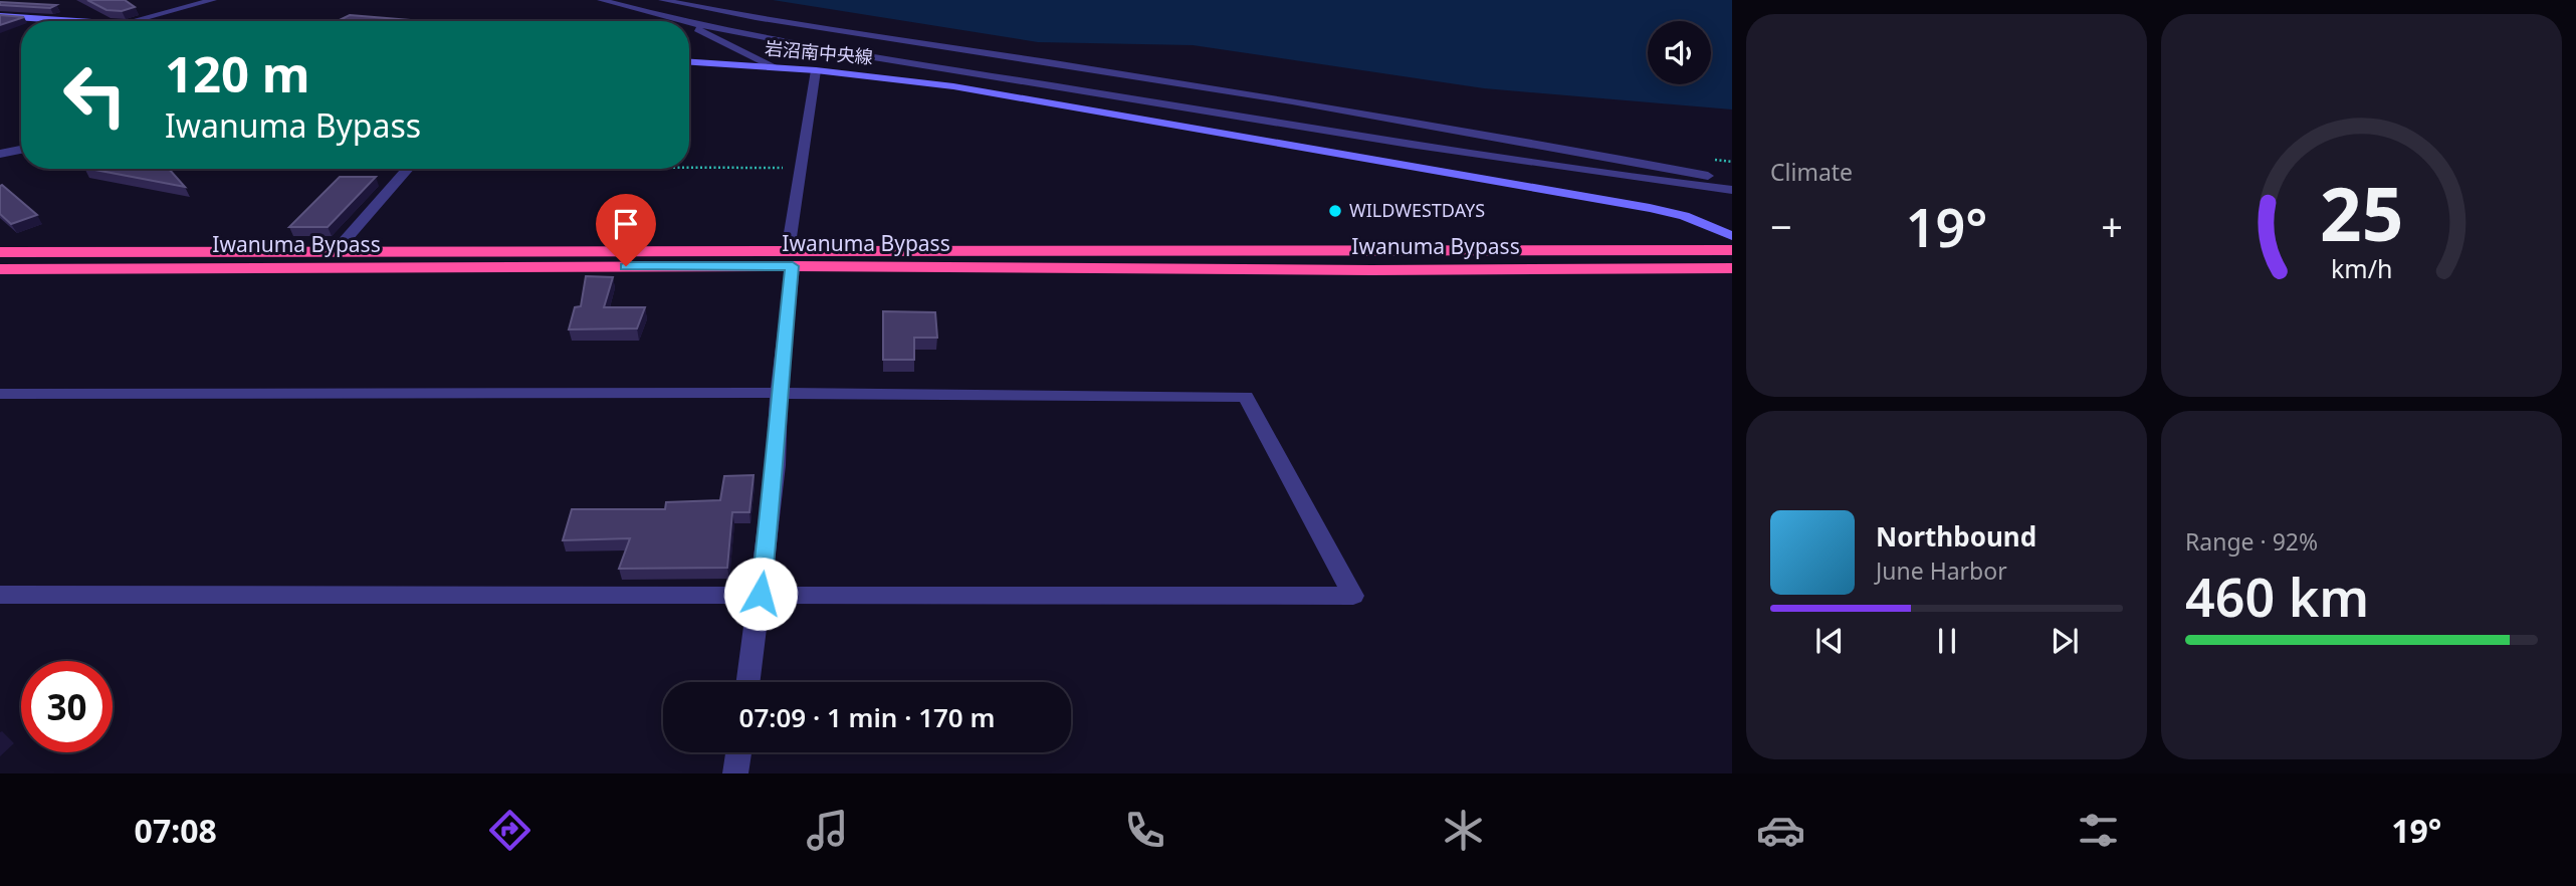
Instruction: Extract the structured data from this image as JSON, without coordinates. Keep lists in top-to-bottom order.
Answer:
{
  "streets": {
    "highway": ["Iwanuma Bypass"],
    "street": ["岩沼南中央線"]
  },
  "places": ["WILDWESTDAYS"],
  "page": {
    "tile": [
      "Climate",
      ["Range · 92%", "460 km"]
    ],
    "turn": ["120 m", "Iwanuma Bypass"],
    "heat": ["−", "19°", "+"],
    "song": ["Northbound", "June Harbor"],
    "limit": "30",
    "trip": "07:09 · 1 min · 170 m",
    "tabs": ["07:08", "19°"],
    "gauge": ["25", "km/h"]
  }
}
